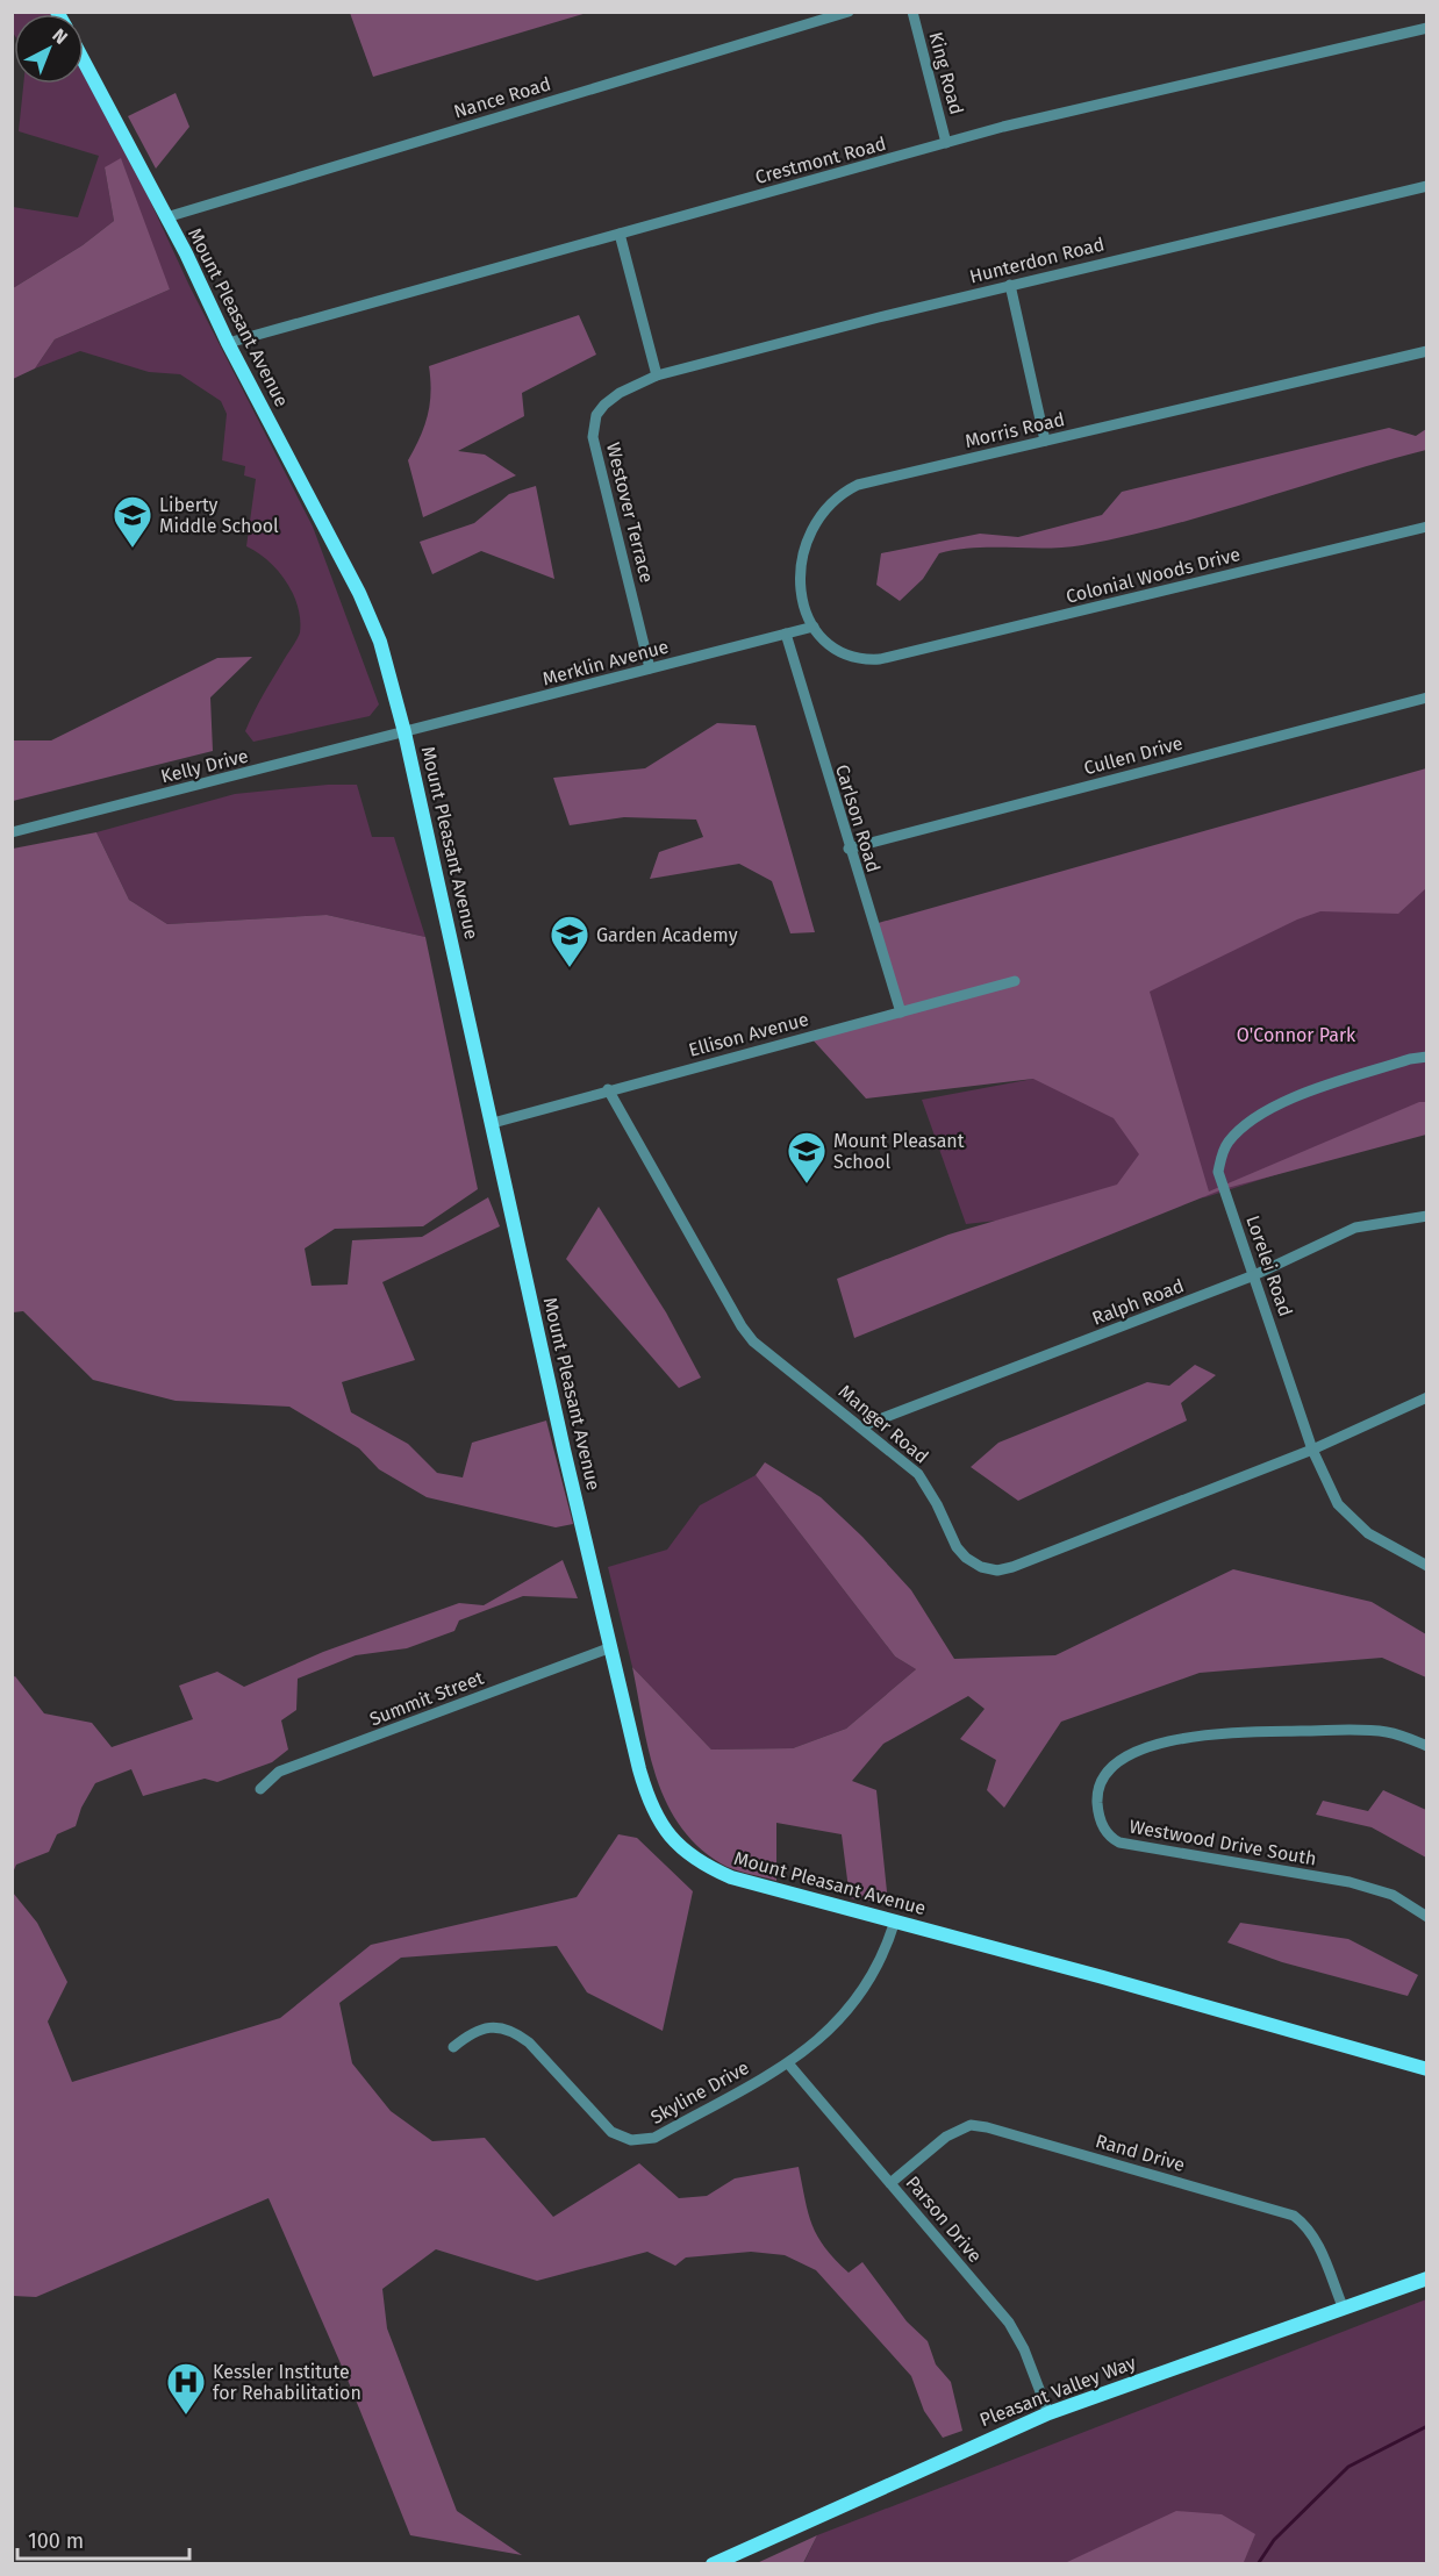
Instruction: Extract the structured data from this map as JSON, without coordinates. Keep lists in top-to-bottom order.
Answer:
{
  "streets": {
    "main road": ["Mount Pleasant Avenue", "Pleasant Valley Way"],
    "street": [
      "King Road",
      "Nance Road",
      "Crestmont Road",
      "Hunterdon Road",
      "Morris Road",
      "Westover Terrace",
      "Colonial Woods Drive",
      "Merklin Avenue",
      "Cullen Drive",
      "Kelly Drive",
      "Carlson Road",
      "Ellison Avenue",
      "Lorelei Road",
      "Ralph Road",
      "Manger Road",
      "Summit Street",
      "Westwood Drive South",
      "Skyline Drive",
      "Rand Drive",
      "Parson Drive"
    ]
  },
  "crossings": [
    ["King Road", "Crestmont Road"],
    ["Nance Road", "Mount Pleasant Avenue"],
    ["Crestmont Road", "Mount Pleasant Avenue"],
    ["Hunterdon Road", "Westover Terrace"],
    ["Mount Pleasant Avenue", "Merklin Avenue"],
    ["Mount Pleasant Avenue", "Kelly Drive"],
    ["Mount Pleasant Avenue", "Ellison Avenue"],
    ["Mount Pleasant Avenue", "Summit Street"],
    ["Mount Pleasant Avenue", "Skyline Drive"],
    ["Morris Road", "Colonial Woods Drive"],
    ["Morris Road", "Merklin Avenue"],
    ["Westover Terrace", "Merklin Avenue"],
    ["Merklin Avenue", "Kelly Drive"],
    ["Merklin Avenue", "Carlson Road"],
    ["Cullen Drive", "Carlson Road"],
    ["Carlson Road", "Ellison Avenue"],
    ["Ellison Avenue", "Manger Road"],
    ["Lorelei Road", "Ralph Road"],
    ["Lorelei Road", "Manger Road"],
    ["Ralph Road", "Manger Road"],
    ["Skyline Drive", "Parson Drive"],
    ["Rand Drive", "Parson Drive"],
    ["Rand Drive", "Pleasant Valley Way"],
    ["Parson Drive", "Pleasant Valley Way"]
  ],
  "parks": ["O'Connor Park"],
  "places": {
    "school or university": ["Liberty Middle School", "Garden Academy", "Mount Pleasant School"],
    "hospital": ["Kessler Institute for Rehabilitation"]
  },
  "scale_bar": "100 m",
  "north": "top right"
}
